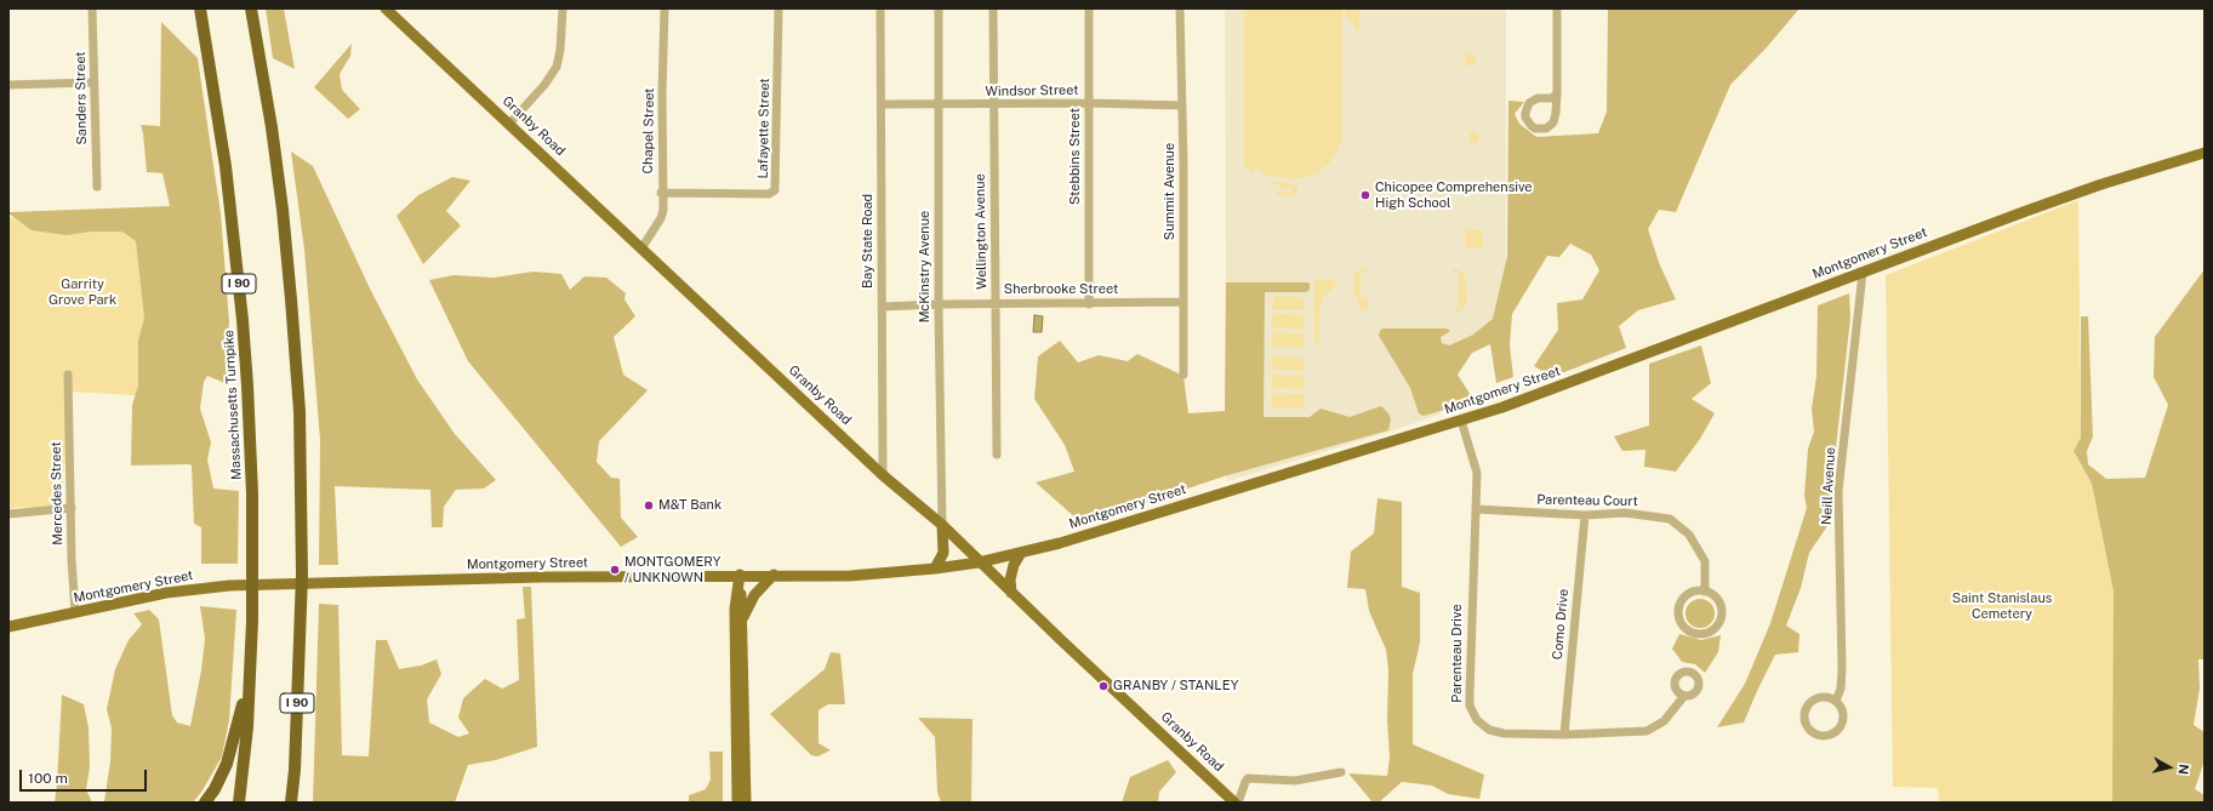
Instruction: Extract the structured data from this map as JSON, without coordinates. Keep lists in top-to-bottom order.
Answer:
{
  "streets": {
    "highway": ["I 90", "Massachusetts Turnpike"],
    "main road": ["Granby Road", "Montgomery Street"],
    "street": [
      "Windsor Street",
      "Sanders Street",
      "Lafayette Street",
      "Chapel Street",
      "Stebbins Street",
      "Summit Avenue",
      "Wellington Avenue",
      "Bay State Road",
      "McKinstry Avenue",
      "Sherbrooke Street",
      "Neill Avenue",
      "Mercedes Street",
      "Parenteau Court",
      "Como Drive",
      "Parenteau Drive"
    ]
  },
  "crossings": [
    ["Windsor Street", "Stebbins Street"],
    ["Windsor Street", "Summit Avenue"],
    ["Windsor Street", "Wellington Avenue"],
    ["Windsor Street", "Bay State Road"],
    ["Windsor Street", "McKinstry Avenue"],
    ["Granby Road", "Chapel Street"],
    ["Granby Road", "Bay State Road"],
    ["Granby Road", "Montgomery Street"],
    ["Granby Road", "McKinstry Avenue"],
    ["Lafayette Street", "Chapel Street"],
    ["Stebbins Street", "Sherbrooke Street"],
    ["Summit Avenue", "Sherbrooke Street"],
    ["Wellington Avenue", "Sherbrooke Street"],
    ["Bay State Road", "Sherbrooke Street"],
    ["Montgomery Street", "Neill Avenue"],
    ["Montgomery Street", "Mercedes Street"],
    ["Montgomery Street", "Parenteau Drive"],
    ["McKinstry Avenue", "Sherbrooke Street"],
    ["Parenteau Court", "Como Drive"],
    ["Parenteau Court", "Parenteau Drive"],
    ["Como Drive", "Parenteau Drive"]
  ],
  "parks": ["Garrity Grove Park", "Saint Stanislaus Cemetery"],
  "places": [
    "Chicopee Comprehensive High School",
    "M&T Bank",
    "MONTGOMERY / UNKNOWN",
    "GRANBY / STANLEY"
  ],
  "scale_bar": "100 m",
  "north": "right"
}
